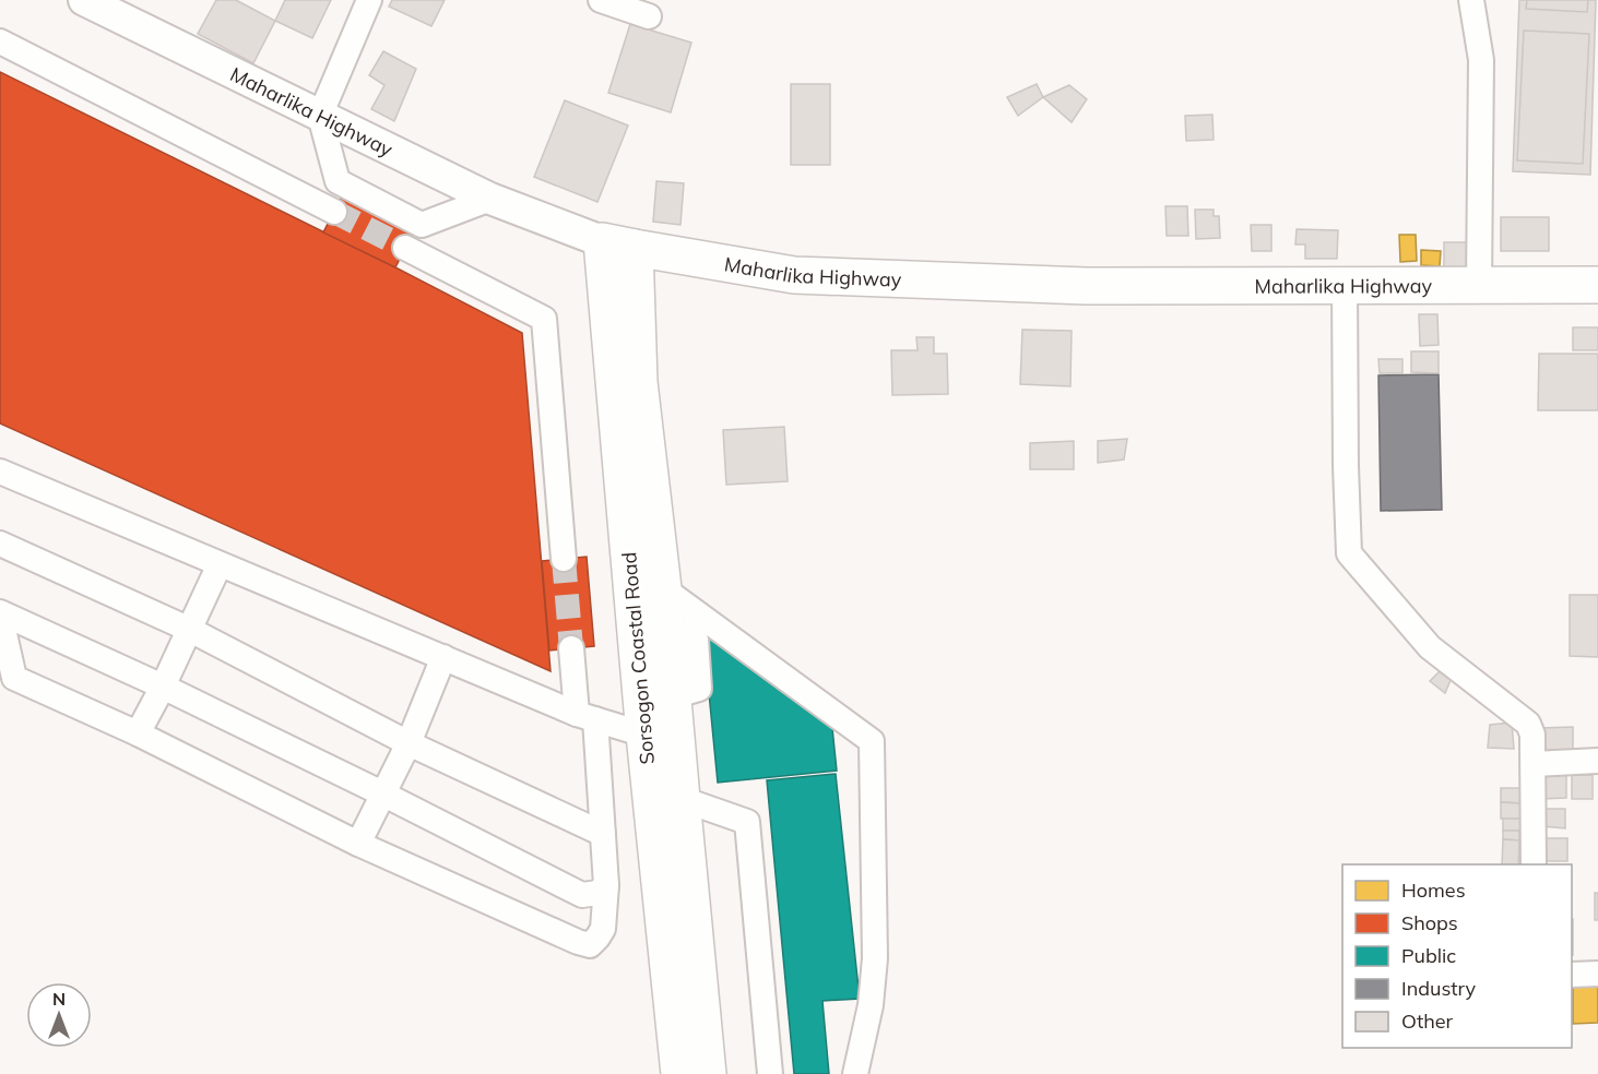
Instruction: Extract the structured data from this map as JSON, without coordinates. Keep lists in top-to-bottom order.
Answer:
{
  "streets": {
    "highway": ["Maharlika Highway", "Sorsogon Coastal Road"]
  },
  "crossings": [
    ["Maharlika Highway", "Sorsogon Coastal Road"]
  ],
  "legend": [
    "Homes",
    "Shops",
    "Public",
    "Industry",
    "Other"
  ],
  "north": "top"
}
